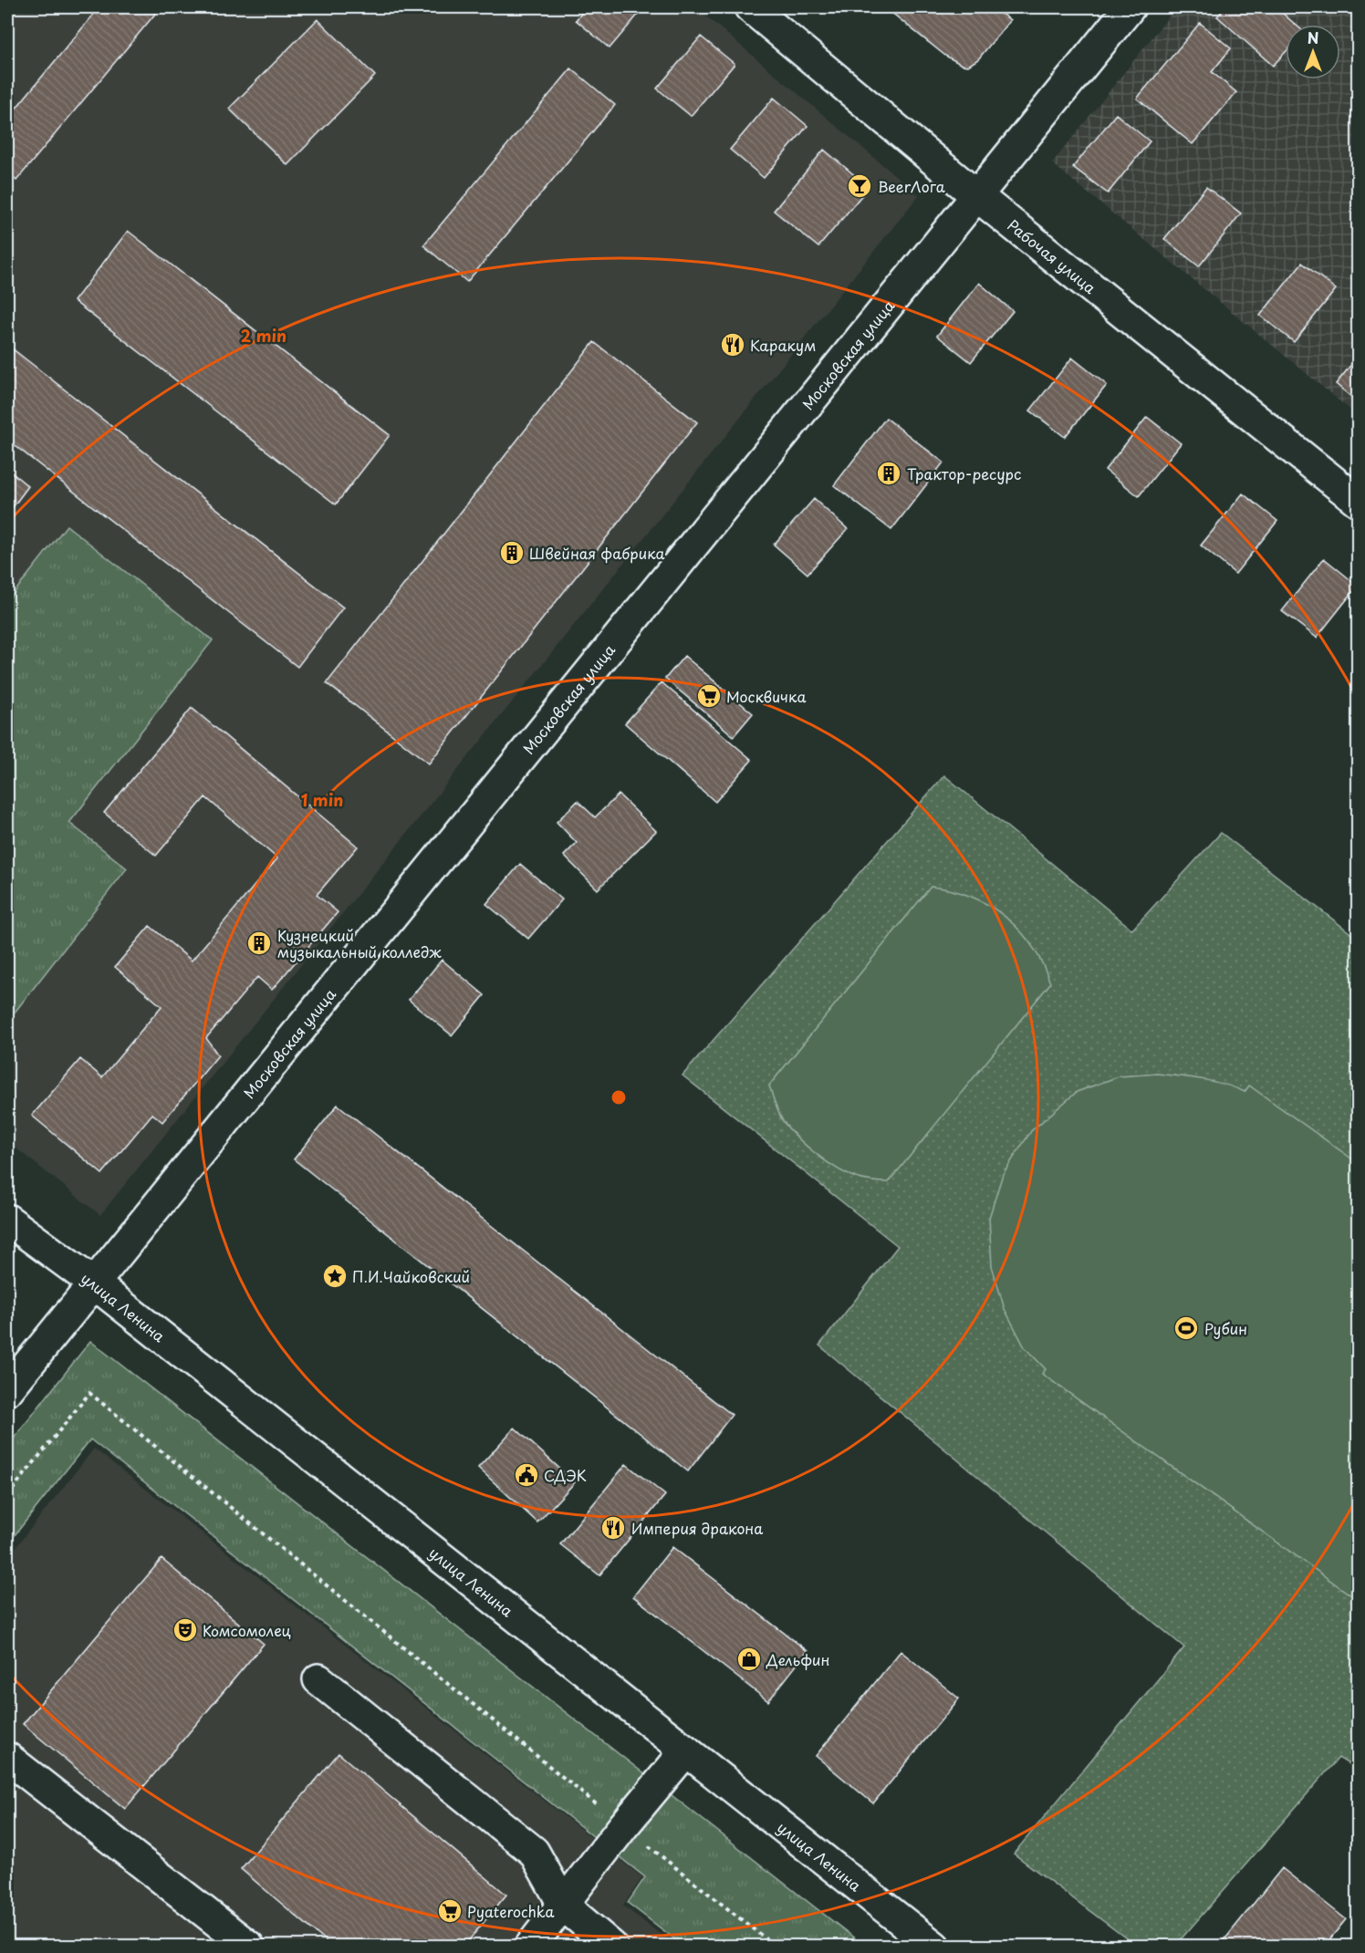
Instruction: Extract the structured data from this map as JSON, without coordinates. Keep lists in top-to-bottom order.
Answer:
{
  "streets": {
    "street": ["Рабочая улица", "Московская улица", "улица Ленина"]
  },
  "crossings": [
    ["Рабочая улица", "Московская улица"],
    ["Московская улица", "улица Ленина"]
  ],
  "places": {
    "bar": ["BeerЛога"],
    "restaurant": ["Каракум", "Империя дракона"],
    "building": ["Трактор-ресурс", "Швейная фабрика", "Кузнецкий музыкальный колледж"],
    "supermarket": ["Москвичка", "Pyaterochka"],
    "place": ["П.И.Чайковский"],
    "sports": ["Рубин"],
    "public building": ["СДЭК"],
    "theatre": ["Комсомолец"],
    "shop": ["Дельфин"]
  },
  "north": "top",
  "rings": ["2 min", "1 min"]
}
